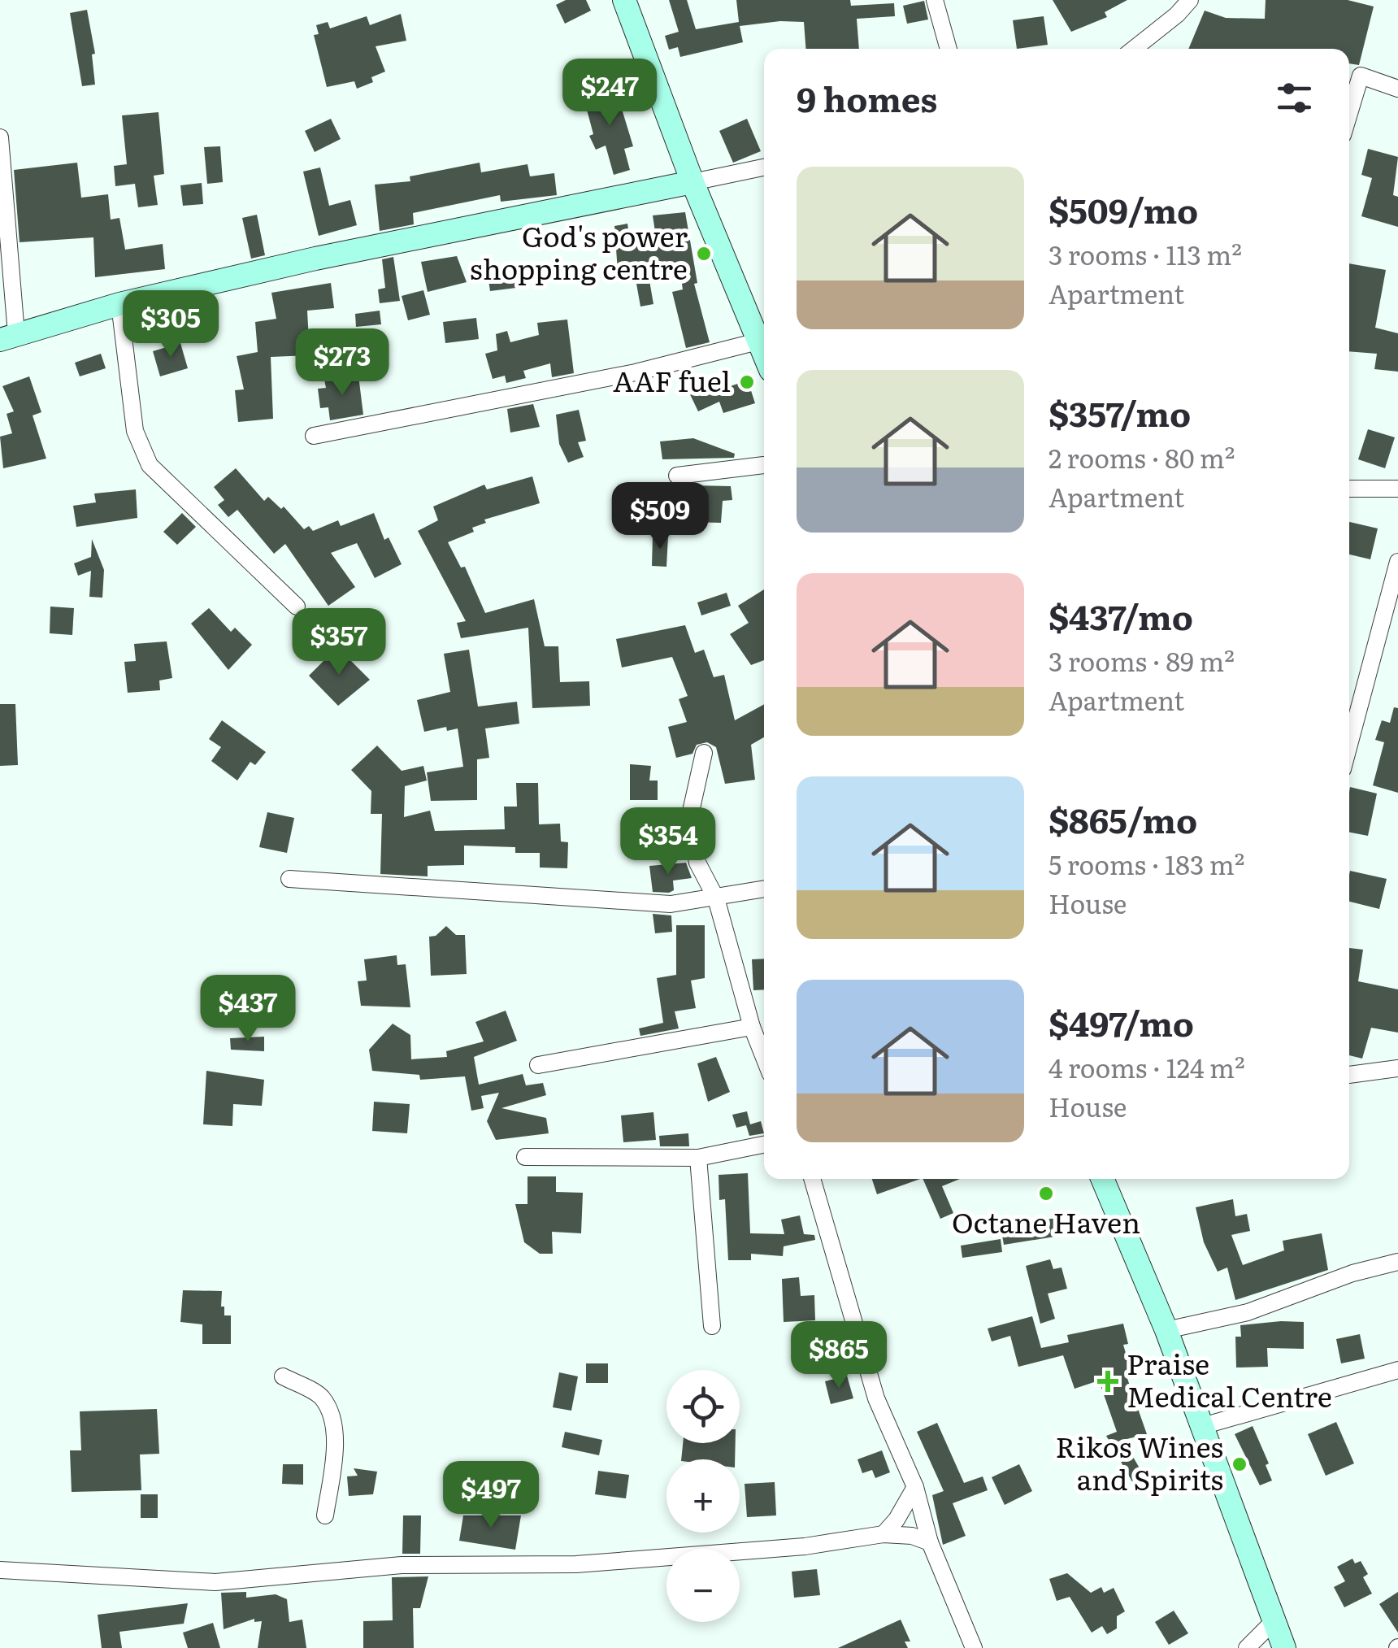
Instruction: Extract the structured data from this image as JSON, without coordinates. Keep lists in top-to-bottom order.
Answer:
{
  "places": {
    "other": [
      "God's power shopping centre",
      "AAF fuel",
      "Octane Haven",
      "Rikos Wines and Spirits"
    ],
    "health": ["Praise Medical Centre"]
  },
  "page": {
    "heading": "9 homes",
    "price": [
      "$247",
      "$305",
      "$273",
      "$509",
      "$357",
      "$354",
      "$437",
      "$865",
      "$497"
    ],
    "list": [
      {
        "name": "$509/mo",
        "note": "3 rooms · 113 m² · Apartment"
      },
      {
        "name": "$357/mo",
        "note": "2 rooms · 80 m² · Apartment"
      },
      {
        "name": "$437/mo",
        "note": "3 rooms · 89 m² · Apartment"
      },
      {
        "name": "$865/mo",
        "note": "5 rooms · 183 m² · House"
      },
      {
        "name": "$497/mo",
        "note": "4 rooms · 124 m² · House"
      }
    ],
    "map_buttons": ["+", "−"]
  }
}
